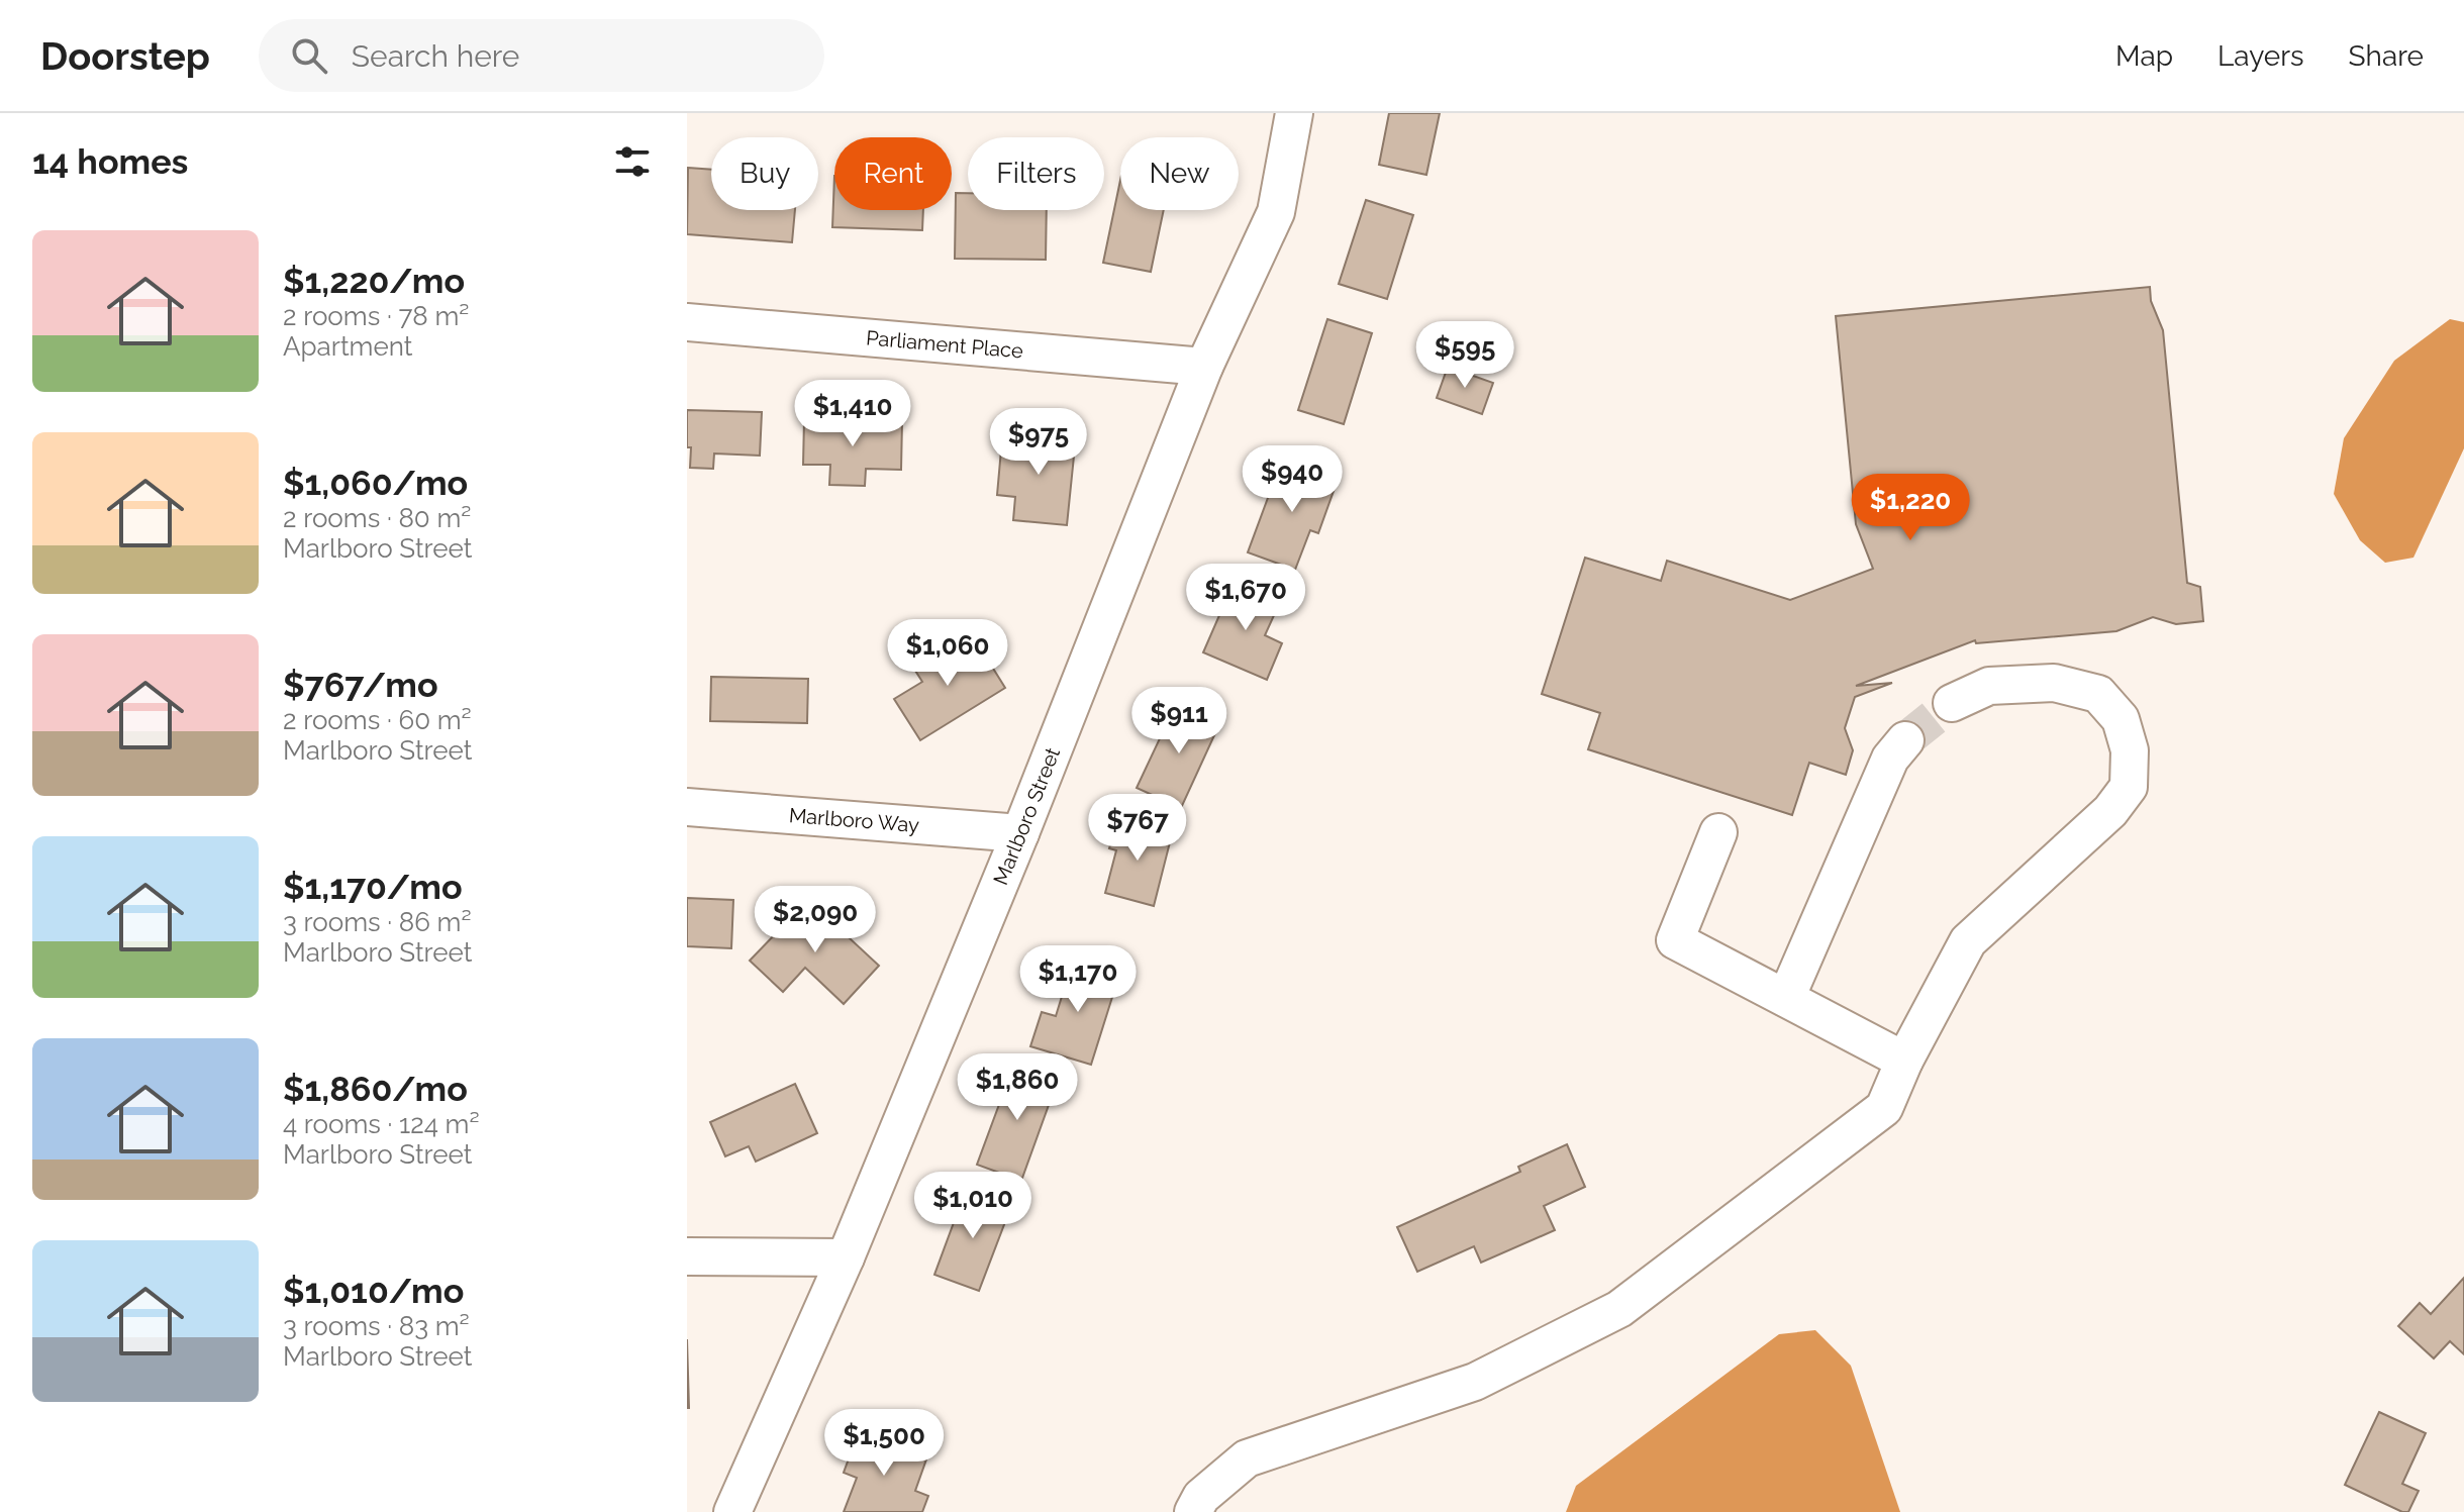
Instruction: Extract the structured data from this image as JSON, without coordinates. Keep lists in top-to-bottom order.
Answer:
{
  "streets": {
    "street": ["Parliament Place", "Marlboro Street", "Marlboro Way"]
  },
  "crossings": [
    ["Parliament Place", "Marlboro Street"],
    ["Marlboro Street", "Marlboro Way"]
  ],
  "page": {
    "header": "Doorstep",
    "search": "Search here",
    "nav": ["Map", "Layers", "Share"],
    "heading": "14 homes",
    "chip": [
      "Buy",
      "Rent",
      "Filters",
      "New"
    ],
    "list": [
      {
        "name": "$1,220/mo",
        "note": "2 rooms · 78 m² · Apartment"
      },
      {
        "name": "$1,060/mo",
        "note": "2 rooms · 80 m² · Marlboro Street"
      },
      {
        "name": "$767/mo",
        "note": "2 rooms · 60 m² · Marlboro Street"
      },
      {
        "name": "$1,170/mo",
        "note": "3 rooms · 86 m² · Marlboro Street"
      },
      {
        "name": "$1,860/mo",
        "note": "4 rooms · 124 m² · Marlboro Street"
      },
      {
        "name": "$1,010/mo",
        "note": "3 rooms · 83 m² · Marlboro Street"
      }
    ],
    "price": [
      "$595",
      "$1,410",
      "$975",
      "$940",
      "$1,220",
      "$1,670",
      "$1,060",
      "$911",
      "$767",
      "$2,090",
      "$1,170",
      "$1,860",
      "$1,010",
      "$1,500"
    ]
  }
}
